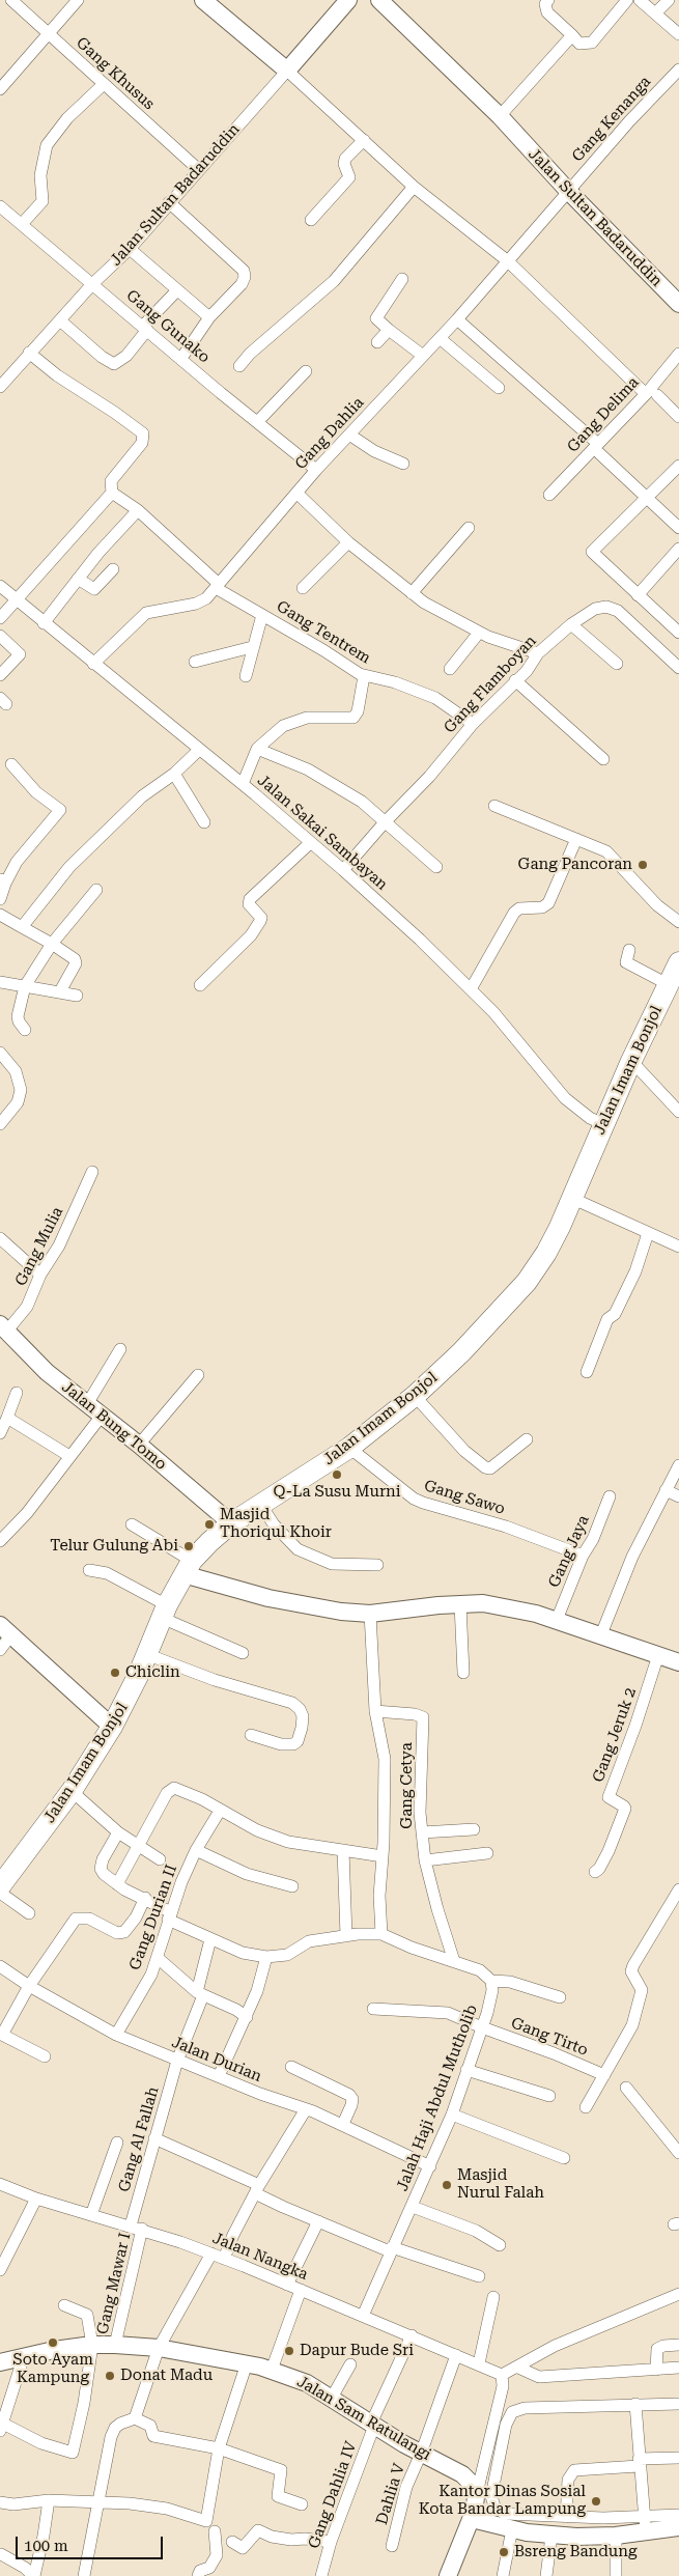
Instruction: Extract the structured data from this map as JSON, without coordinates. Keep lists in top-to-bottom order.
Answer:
{
  "streets": {
    "highway": ["Jalan Imam Bonjol"],
    "street": [
      "Gang Khusus",
      "Gang Kenanga",
      "Jalan Sultan Badaruddin",
      "Gang Gunako",
      "Gang Delima",
      "Gang Dahlia",
      "Gang Tentrem",
      "Gang Flamboyan",
      "Jalan Sakai Sambayan",
      "Gang Mulia",
      "Jalan Bung Tomo",
      "Gang Sawo",
      "Gang Jaya",
      "Gang Jeruk 2",
      "Gang Cetya",
      "Gang Durian II",
      "Gang Tirto",
      "Jalan Durian",
      "Jalah Haji Abdul Mutholib",
      "Gang Al Fallah",
      "Jalan Nangka",
      "Gang Mawar I",
      "Jalan Sam Ratulangi",
      "Dahlia V",
      "Gang Dahlia IV"
    ]
  },
  "crossings": [
    ["Gang Khusus", "Jalan Sultan Badaruddin"],
    ["Gang Kenanga", "Jalan Sultan Badaruddin"],
    ["Gang Kenanga", "Gang Dahlia"],
    ["Jalan Sultan Badaruddin", "Gang Gunako"],
    ["Jalan Sultan Badaruddin", "Gang Dahlia"],
    ["Gang Gunako", "Gang Dahlia"],
    ["Gang Dahlia", "Gang Tentrem"],
    ["Gang Dahlia", "Jalan Sakai Sambayan"],
    ["Gang Tentrem", "Gang Flamboyan"],
    ["Gang Flamboyan", "Jalan Sakai Sambayan"],
    ["Jalan Sakai Sambayan", "Jalan Imam Bonjol"],
    ["Jalan Imam Bonjol", "Jalan Bung Tomo"],
    ["Jalan Imam Bonjol", "Gang Sawo"],
    ["Gang Mulia", "Jalan Bung Tomo"],
    ["Gang Sawo", "Gang Jaya"],
    ["Gang Durian II", "Jalan Durian"],
    ["Gang Tirto", "Jalah Haji Abdul Mutholib"],
    ["Jalan Durian", "Jalah Haji Abdul Mutholib"],
    ["Jalan Durian", "Gang Al Fallah"],
    ["Jalah Haji Abdul Mutholib", "Jalan Nangka"],
    ["Gang Al Fallah", "Jalan Nangka"],
    ["Gang Al Fallah", "Gang Mawar I"],
    ["Jalan Nangka", "Gang Mawar I"],
    ["Jalan Nangka", "Dahlia V"],
    ["Jalan Nangka", "Gang Dahlia IV"],
    ["Gang Mawar I", "Jalan Sam Ratulangi"],
    ["Jalan Sam Ratulangi", "Dahlia V"],
    ["Jalan Sam Ratulangi", "Gang Dahlia IV"]
  ],
  "places": [
    "Gang Pancoran",
    "Q-La Susu Murni",
    "Masjid Thoriqul Khoir",
    "Telur Gulung Abi",
    "Chiclin",
    "Masjid Nurul Falah",
    "Soto Ayam Kampung",
    "Dapur Bude Sri",
    "Donat Madu",
    "Kantor Dinas Sosial Kota Bandar Lampung",
    "Bsreng Bandung"
  ],
  "scale_bar": "100 m"
}
